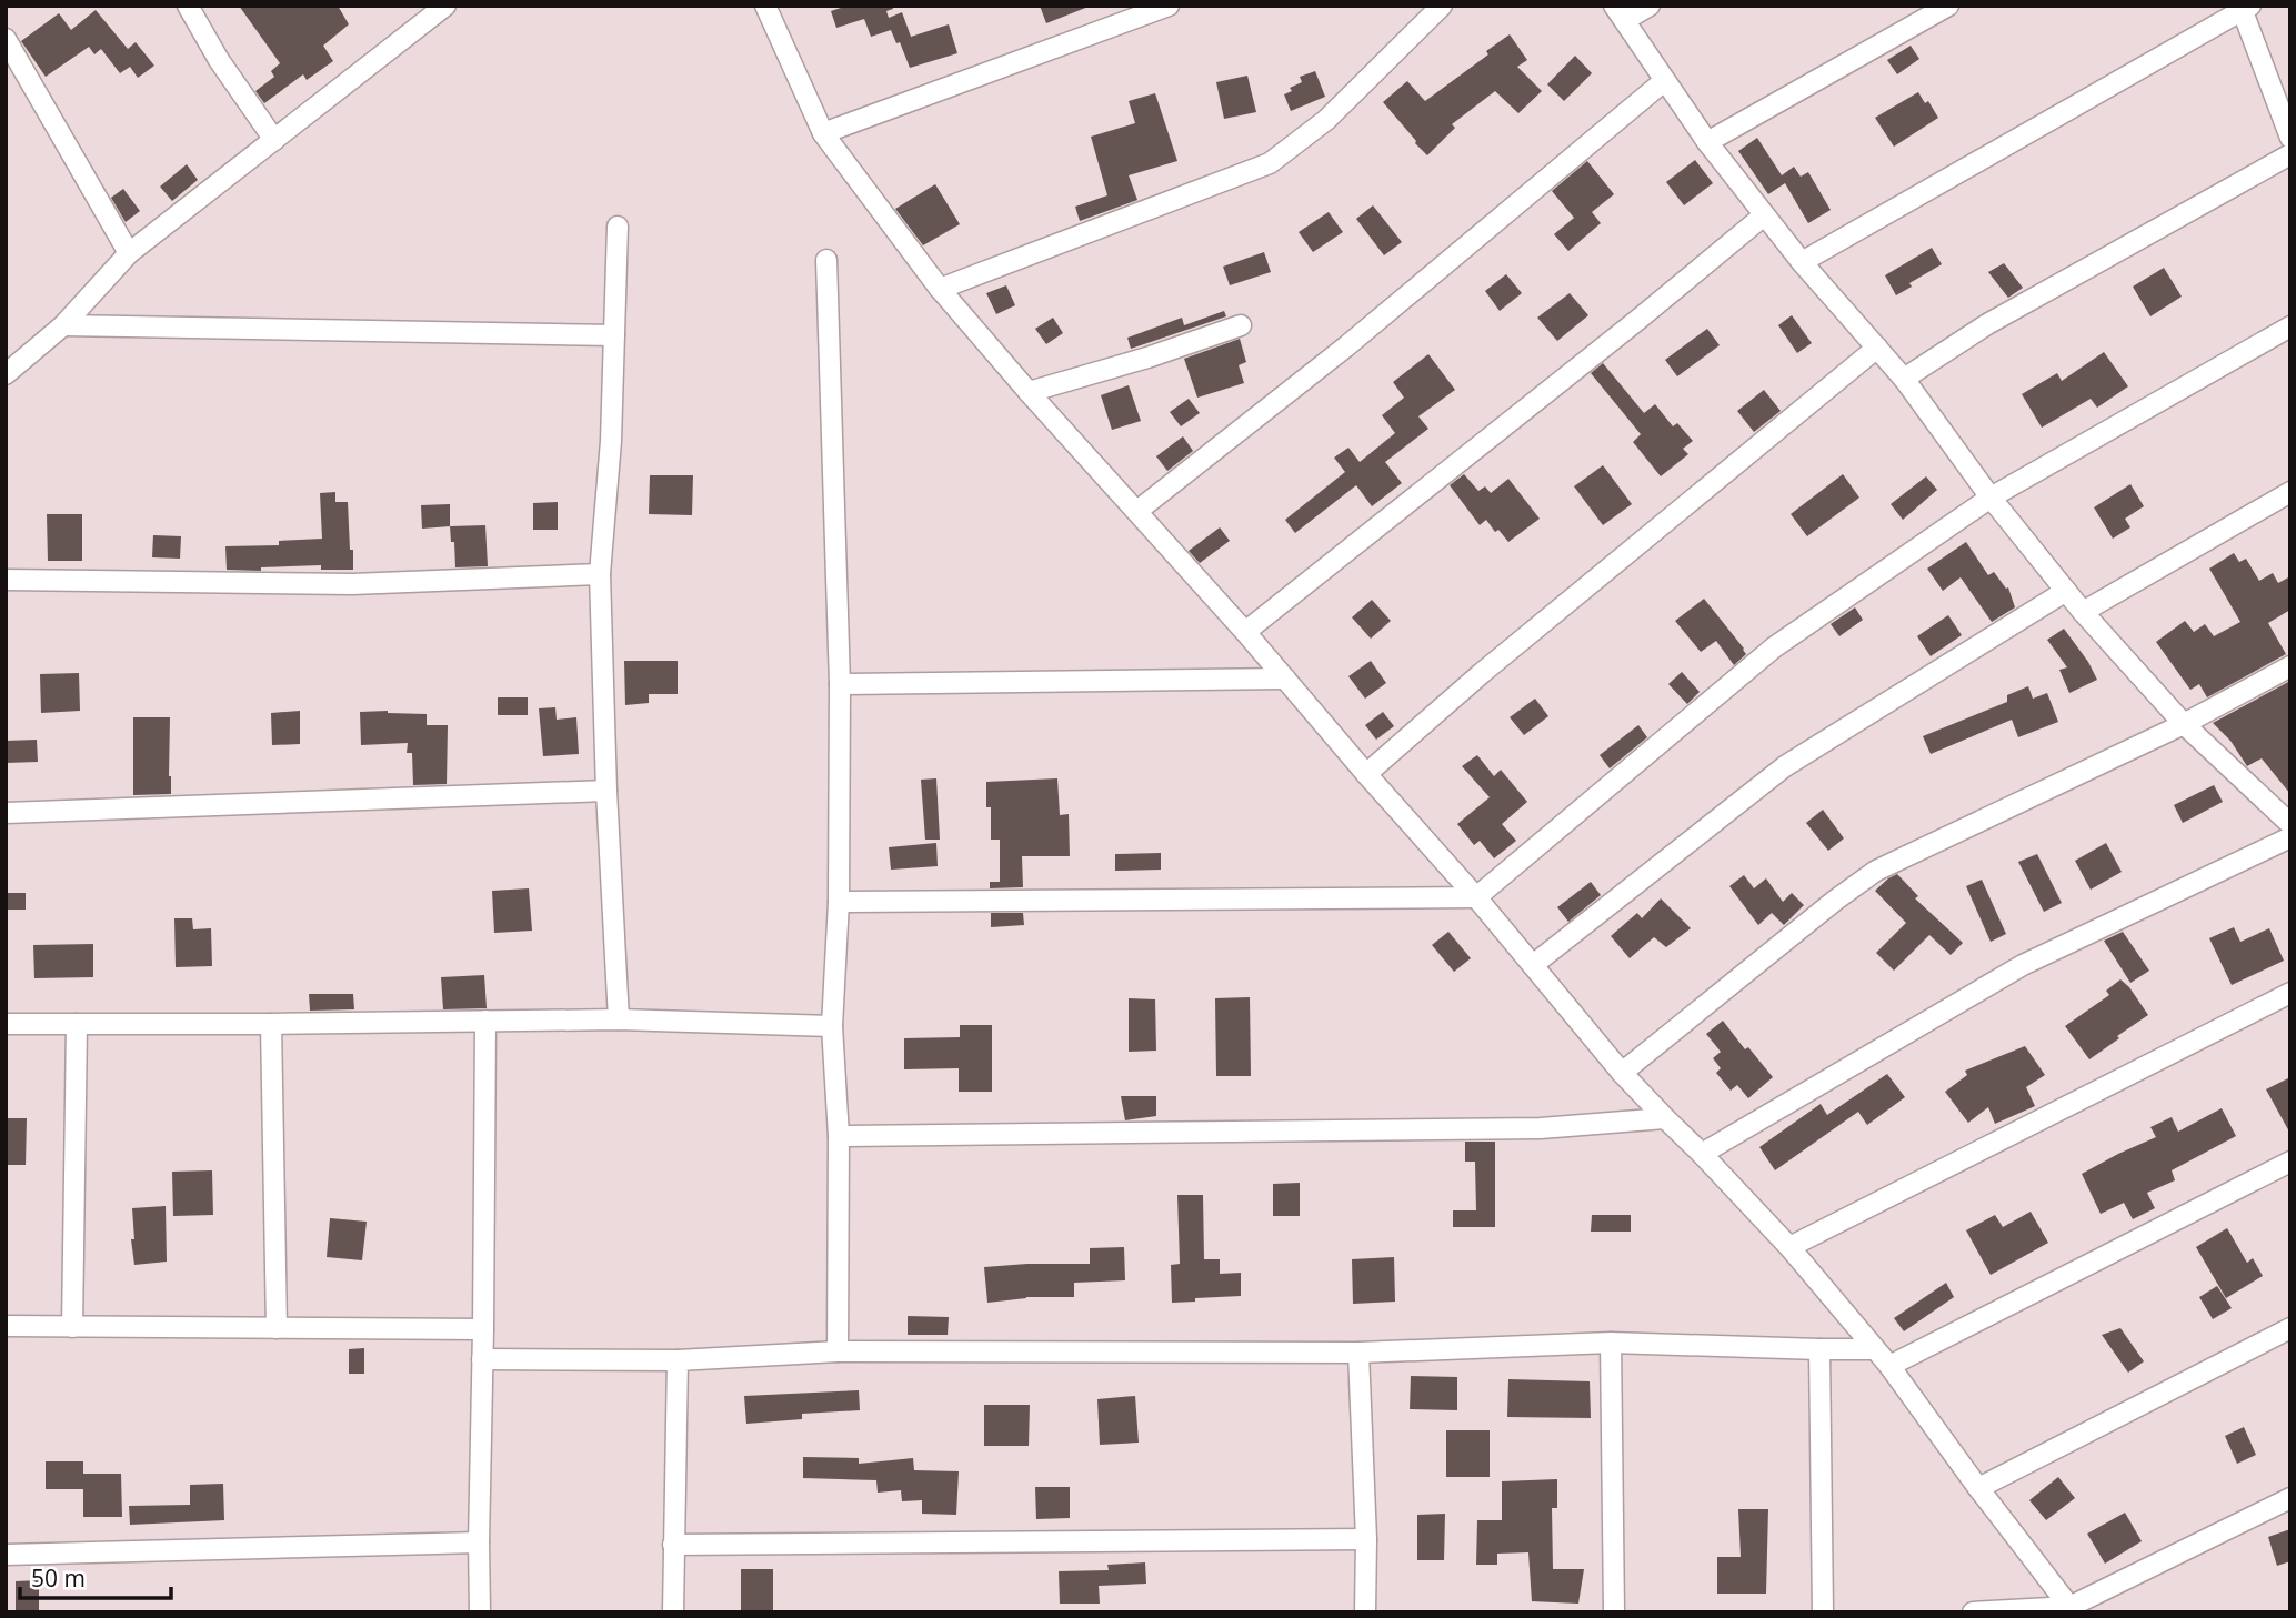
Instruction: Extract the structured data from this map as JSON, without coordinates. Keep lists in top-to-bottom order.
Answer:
{
  "scale_bar": "50 m"
}
